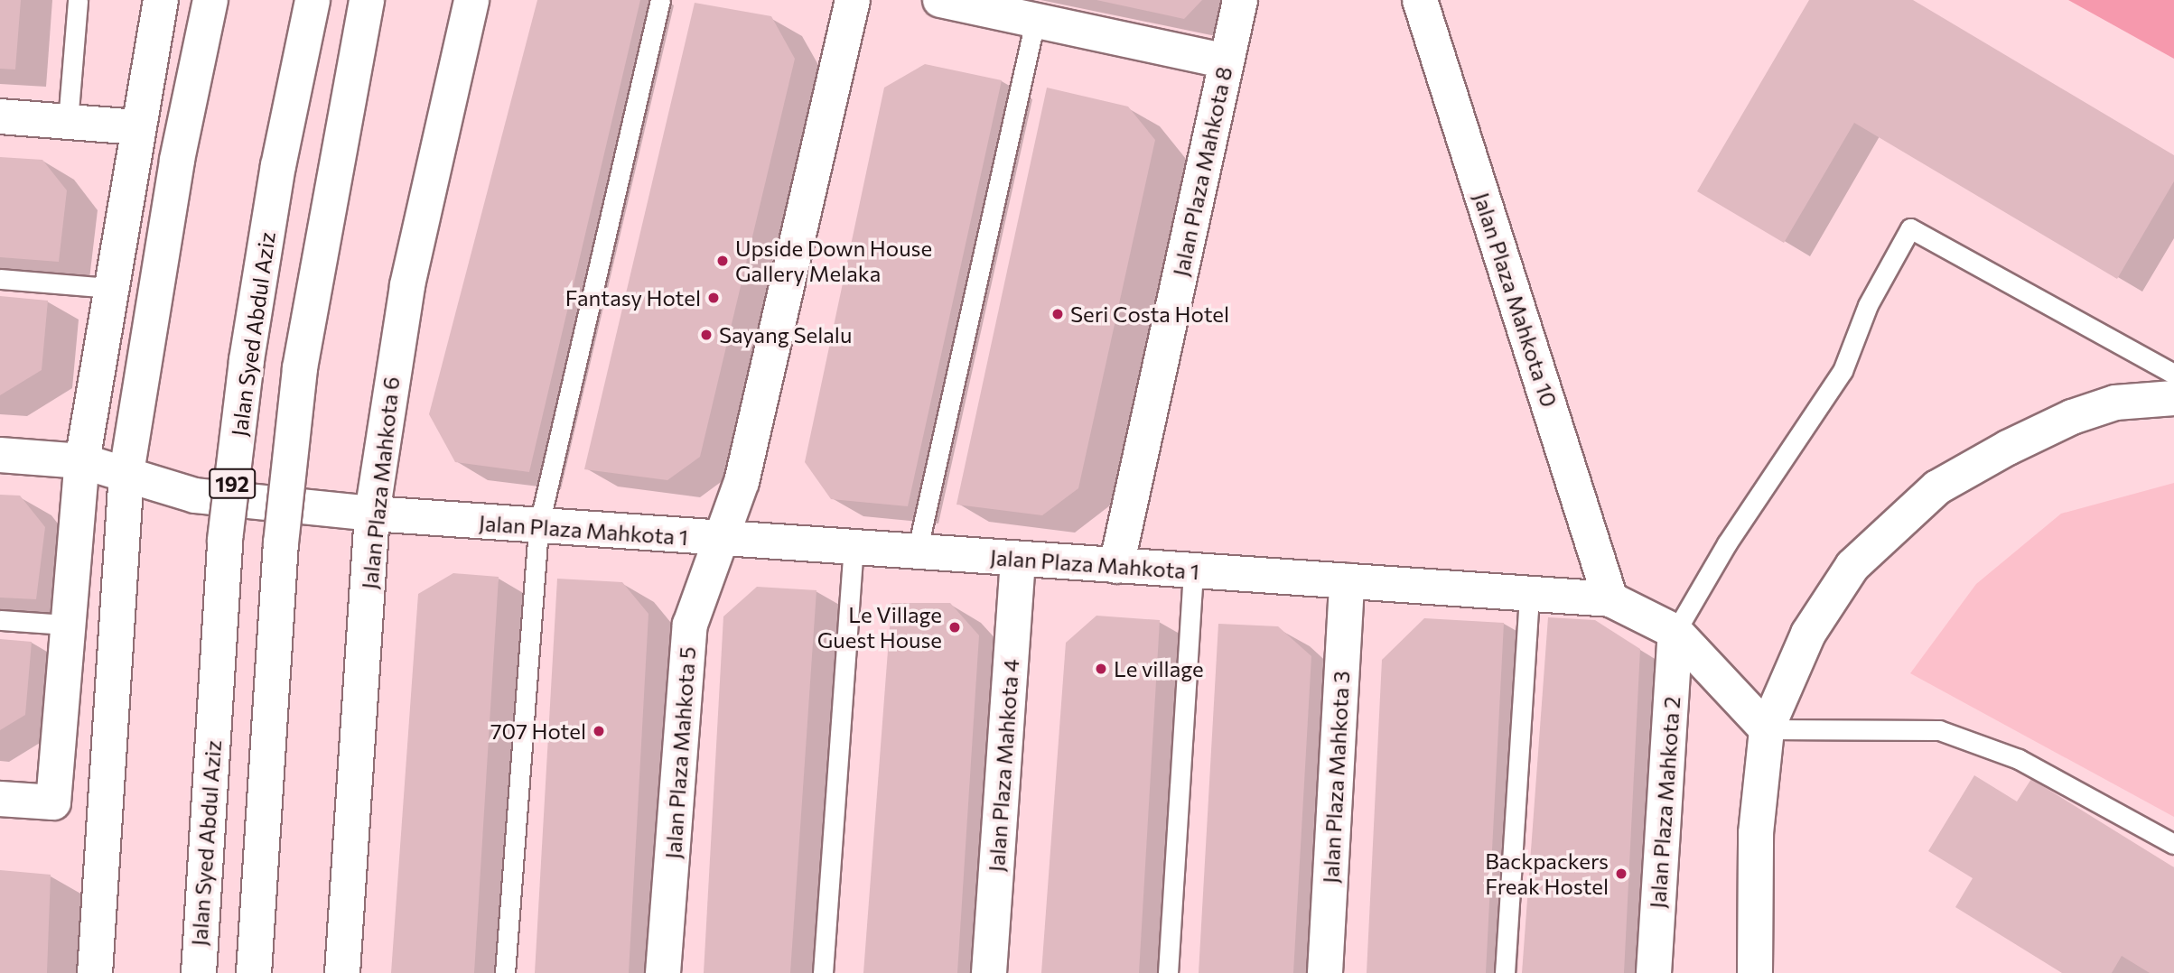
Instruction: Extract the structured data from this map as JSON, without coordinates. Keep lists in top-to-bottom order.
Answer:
{
  "streets": {
    "street": [
      "Jalan Plaza Mahkota 8",
      "Jalan Plaza Mahkota 10",
      "Jalan Syed Abdul Aziz",
      "Jalan Plaza Mahkota 6",
      "192",
      "Jalan Plaza Mahkota 1",
      "Jalan Plaza Mahkota 5",
      "Jalan Plaza Mahkota 4",
      "Jalan Plaza Mahkota 3",
      "Jalan Plaza Mahkota 2"
    ]
  },
  "crossings": [
    ["Jalan Plaza Mahkota 8", "Jalan Plaza Mahkota 1"],
    ["Jalan Plaza Mahkota 10", "Jalan Plaza Mahkota 1"],
    ["Jalan Plaza Mahkota 6", "Jalan Plaza Mahkota 1"],
    ["Jalan Plaza Mahkota 1", "Jalan Plaza Mahkota 5"],
    ["Jalan Plaza Mahkota 1", "Jalan Plaza Mahkota 4"],
    ["Jalan Plaza Mahkota 1", "Jalan Plaza Mahkota 3"],
    ["Jalan Plaza Mahkota 1", "Jalan Plaza Mahkota 2"]
  ],
  "places": [
    "Upside Down House Gallery Melaka",
    "Fantasy Hotel",
    "Seri Costa Hotel",
    "Sayang Selalu",
    "Le Village Guest House",
    "Le village",
    "707 Hotel",
    "Backpackers Freak Hostel"
  ]
}
